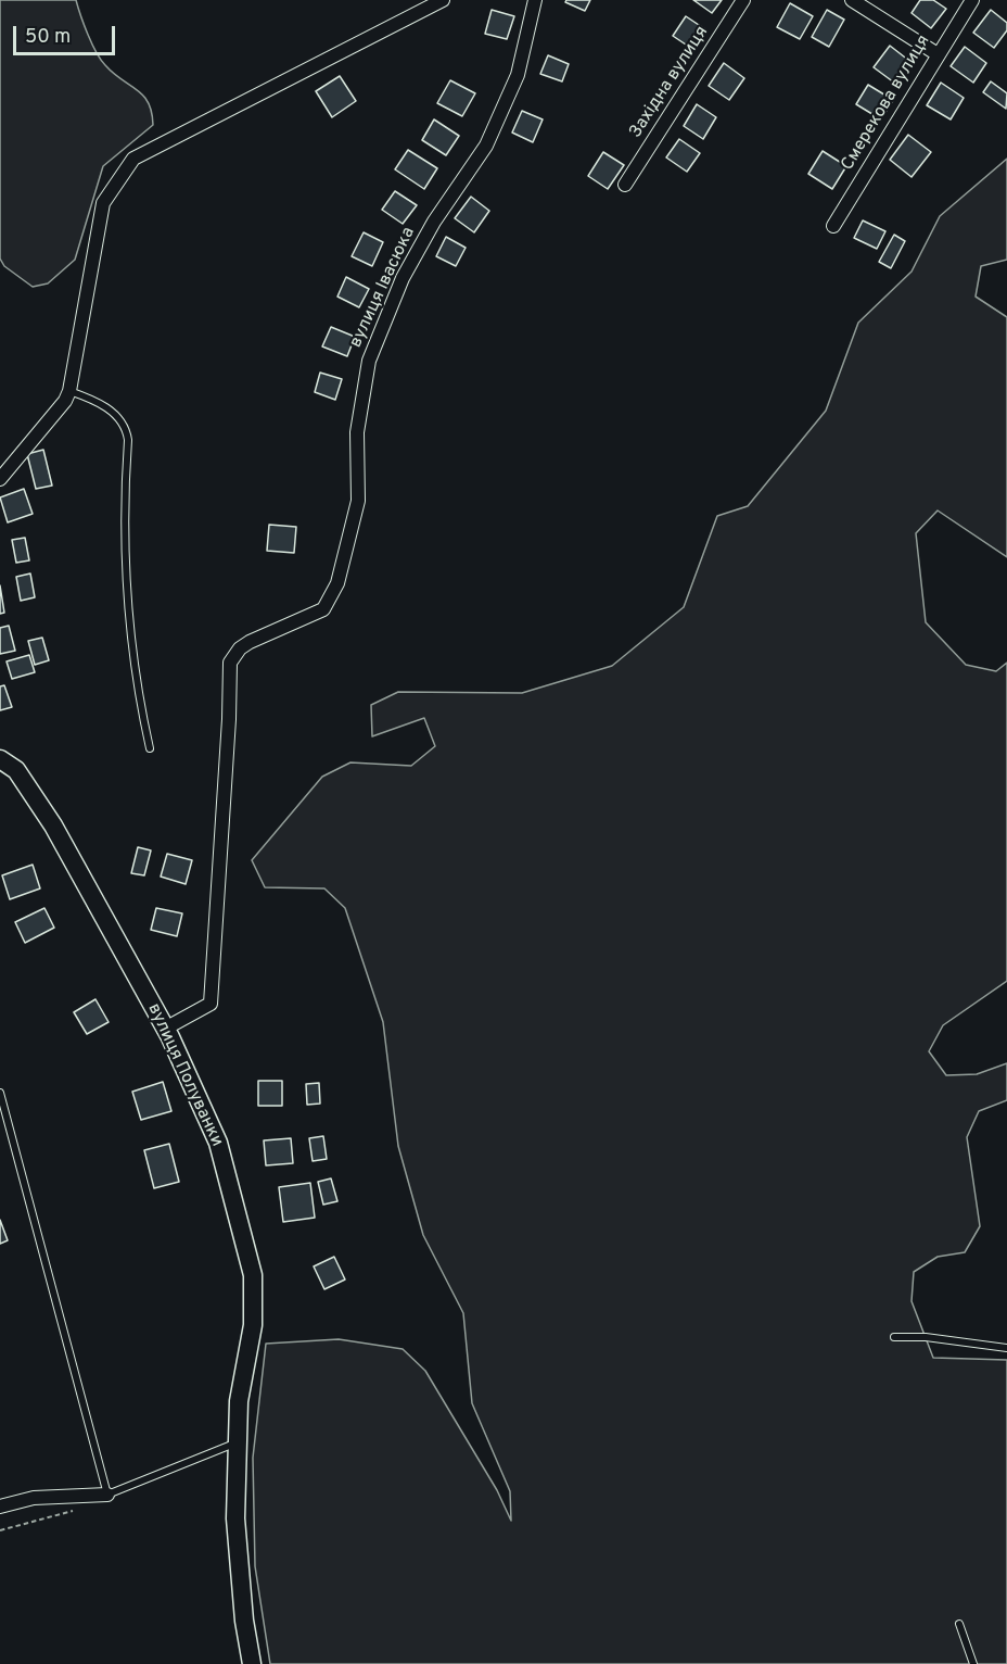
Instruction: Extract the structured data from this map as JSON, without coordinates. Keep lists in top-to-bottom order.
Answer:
{
  "streets": {
    "street": [
      "Західна вулиця",
      "Смерекова вулиця",
      "вулиця Івасюка",
      "вулиця Полуванки"
    ]
  },
  "crossings": [
    ["вулиця Івасюка", "вулиця Полуванки"]
  ],
  "scale_bar": "50 m"
}
